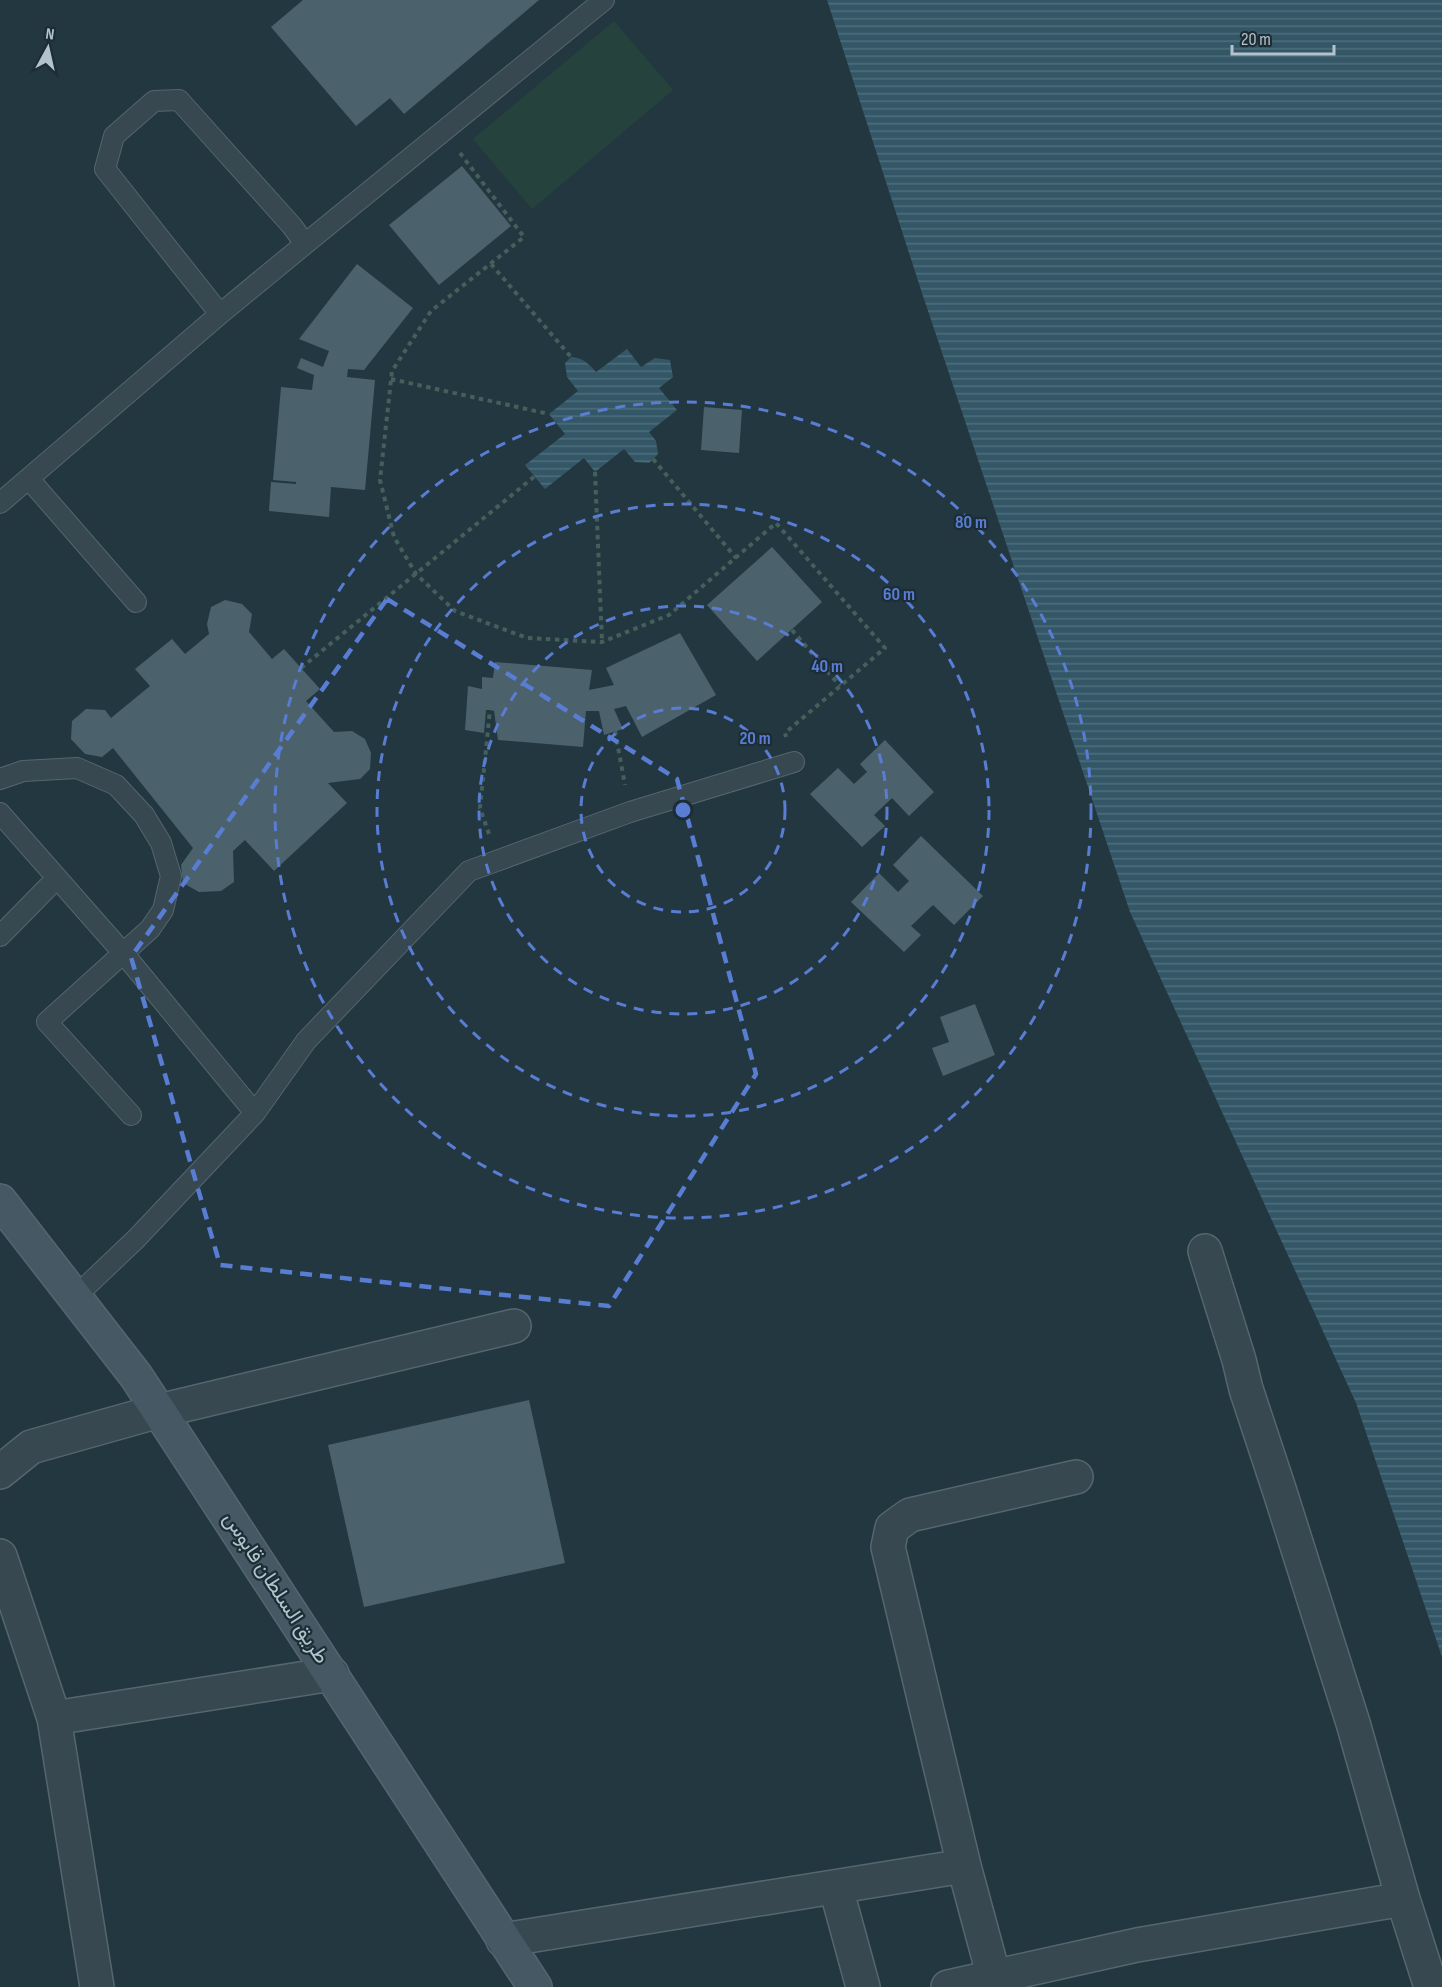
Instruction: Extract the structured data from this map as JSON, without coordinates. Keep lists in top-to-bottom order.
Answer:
{
  "streets": {
    "main road": ["طريق السلطان قابوس"]
  },
  "scale_bar": "20 m",
  "north": "top",
  "rings": [
    "80 m",
    "60 m",
    "40 m",
    "20 m"
  ]
}
